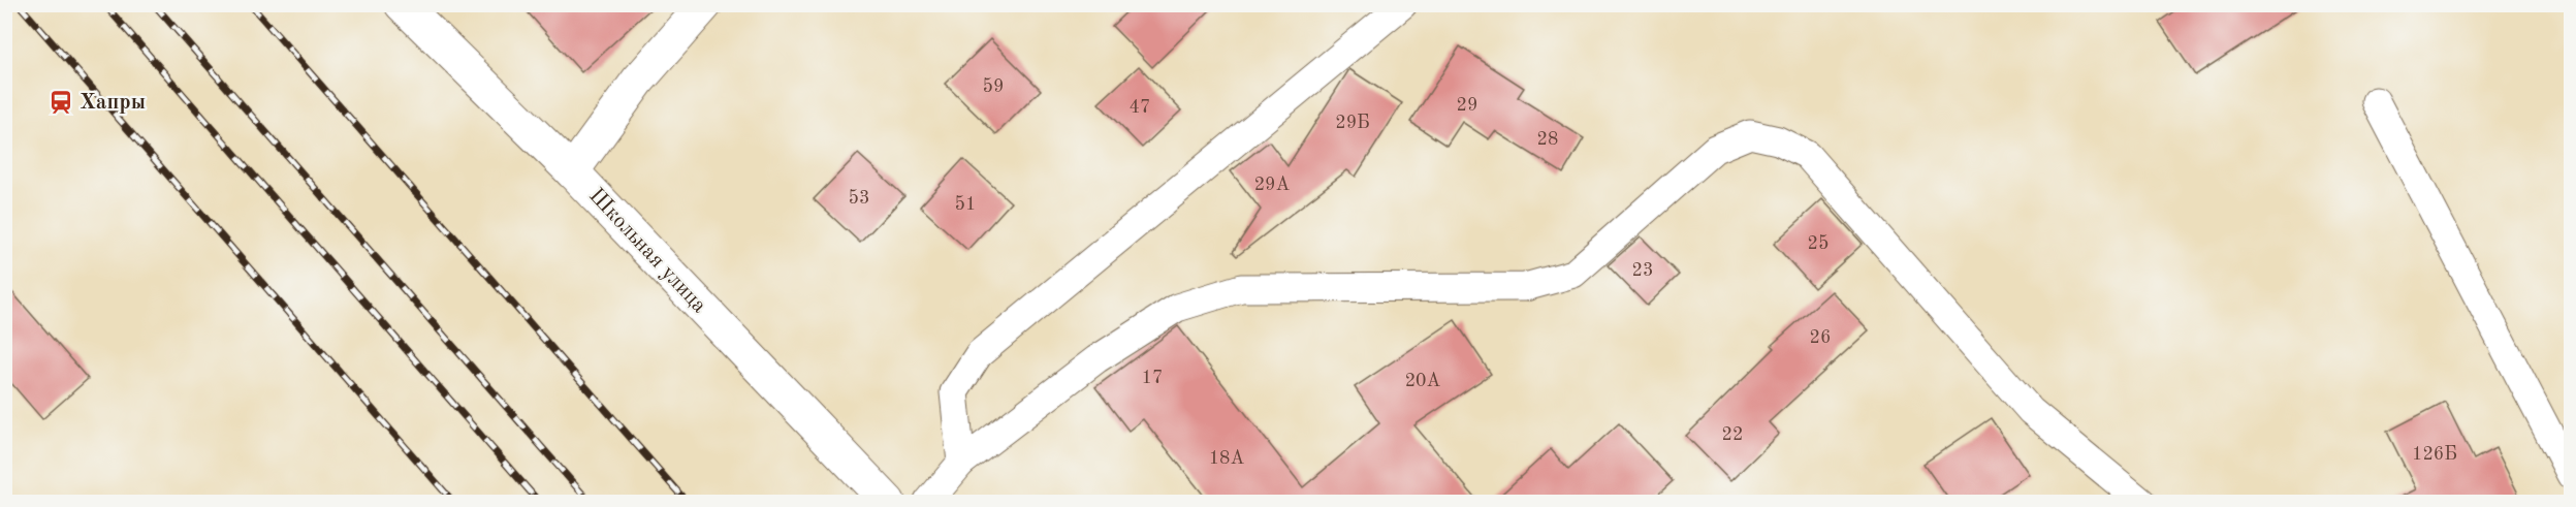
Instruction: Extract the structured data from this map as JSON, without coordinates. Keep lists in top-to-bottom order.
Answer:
{
  "streets": {
    "street": ["Школьная улица"]
  },
  "places": {
    "station": ["Хапры"]
  },
  "house_numbers": [
    "59",
    "29",
    "47",
    "29Б",
    "28",
    "29А",
    "53",
    "51",
    "25",
    "23",
    "26",
    "17",
    "20А",
    "22",
    "126Б",
    "18А"
  ]
}
